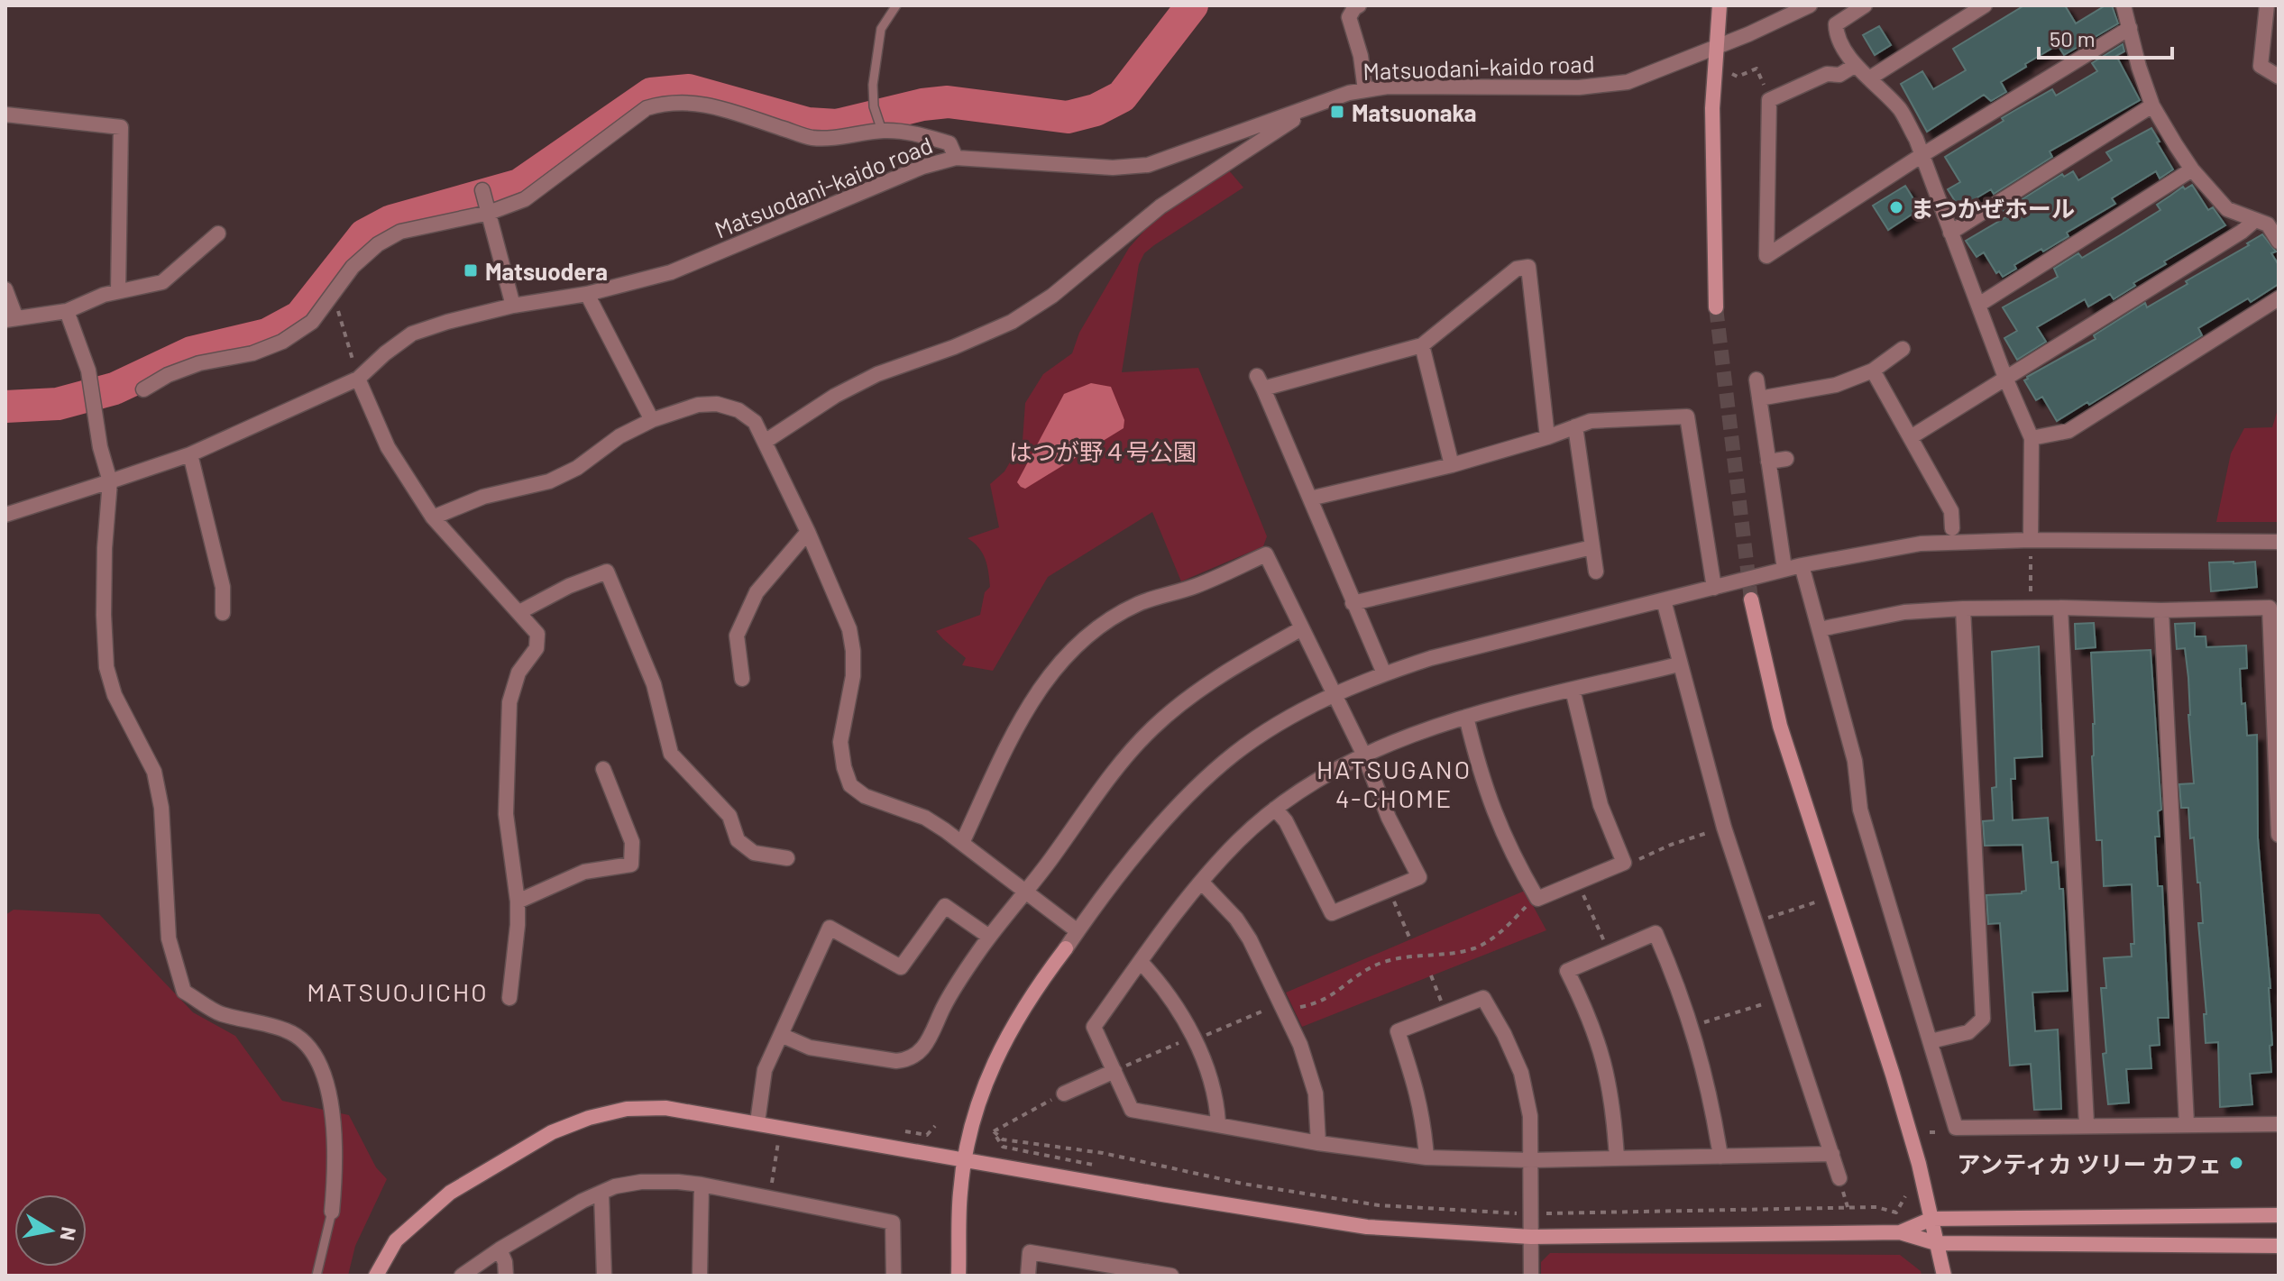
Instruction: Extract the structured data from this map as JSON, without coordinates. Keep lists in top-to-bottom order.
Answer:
{
  "streets": {
    "street": ["Matsuodani-kaido road"]
  },
  "districts": ["HATSUGANO 4-CHOME", "MATSUOJICHO"],
  "parks": ["はつが野４号公園"],
  "places": {
    "transit": ["Matsuonaka", "Matsuodera"],
    "other": ["まつかぜホール", "アンティカ ツリー カフェ"]
  },
  "scale_bar": "50 m",
  "north": "right"
}
